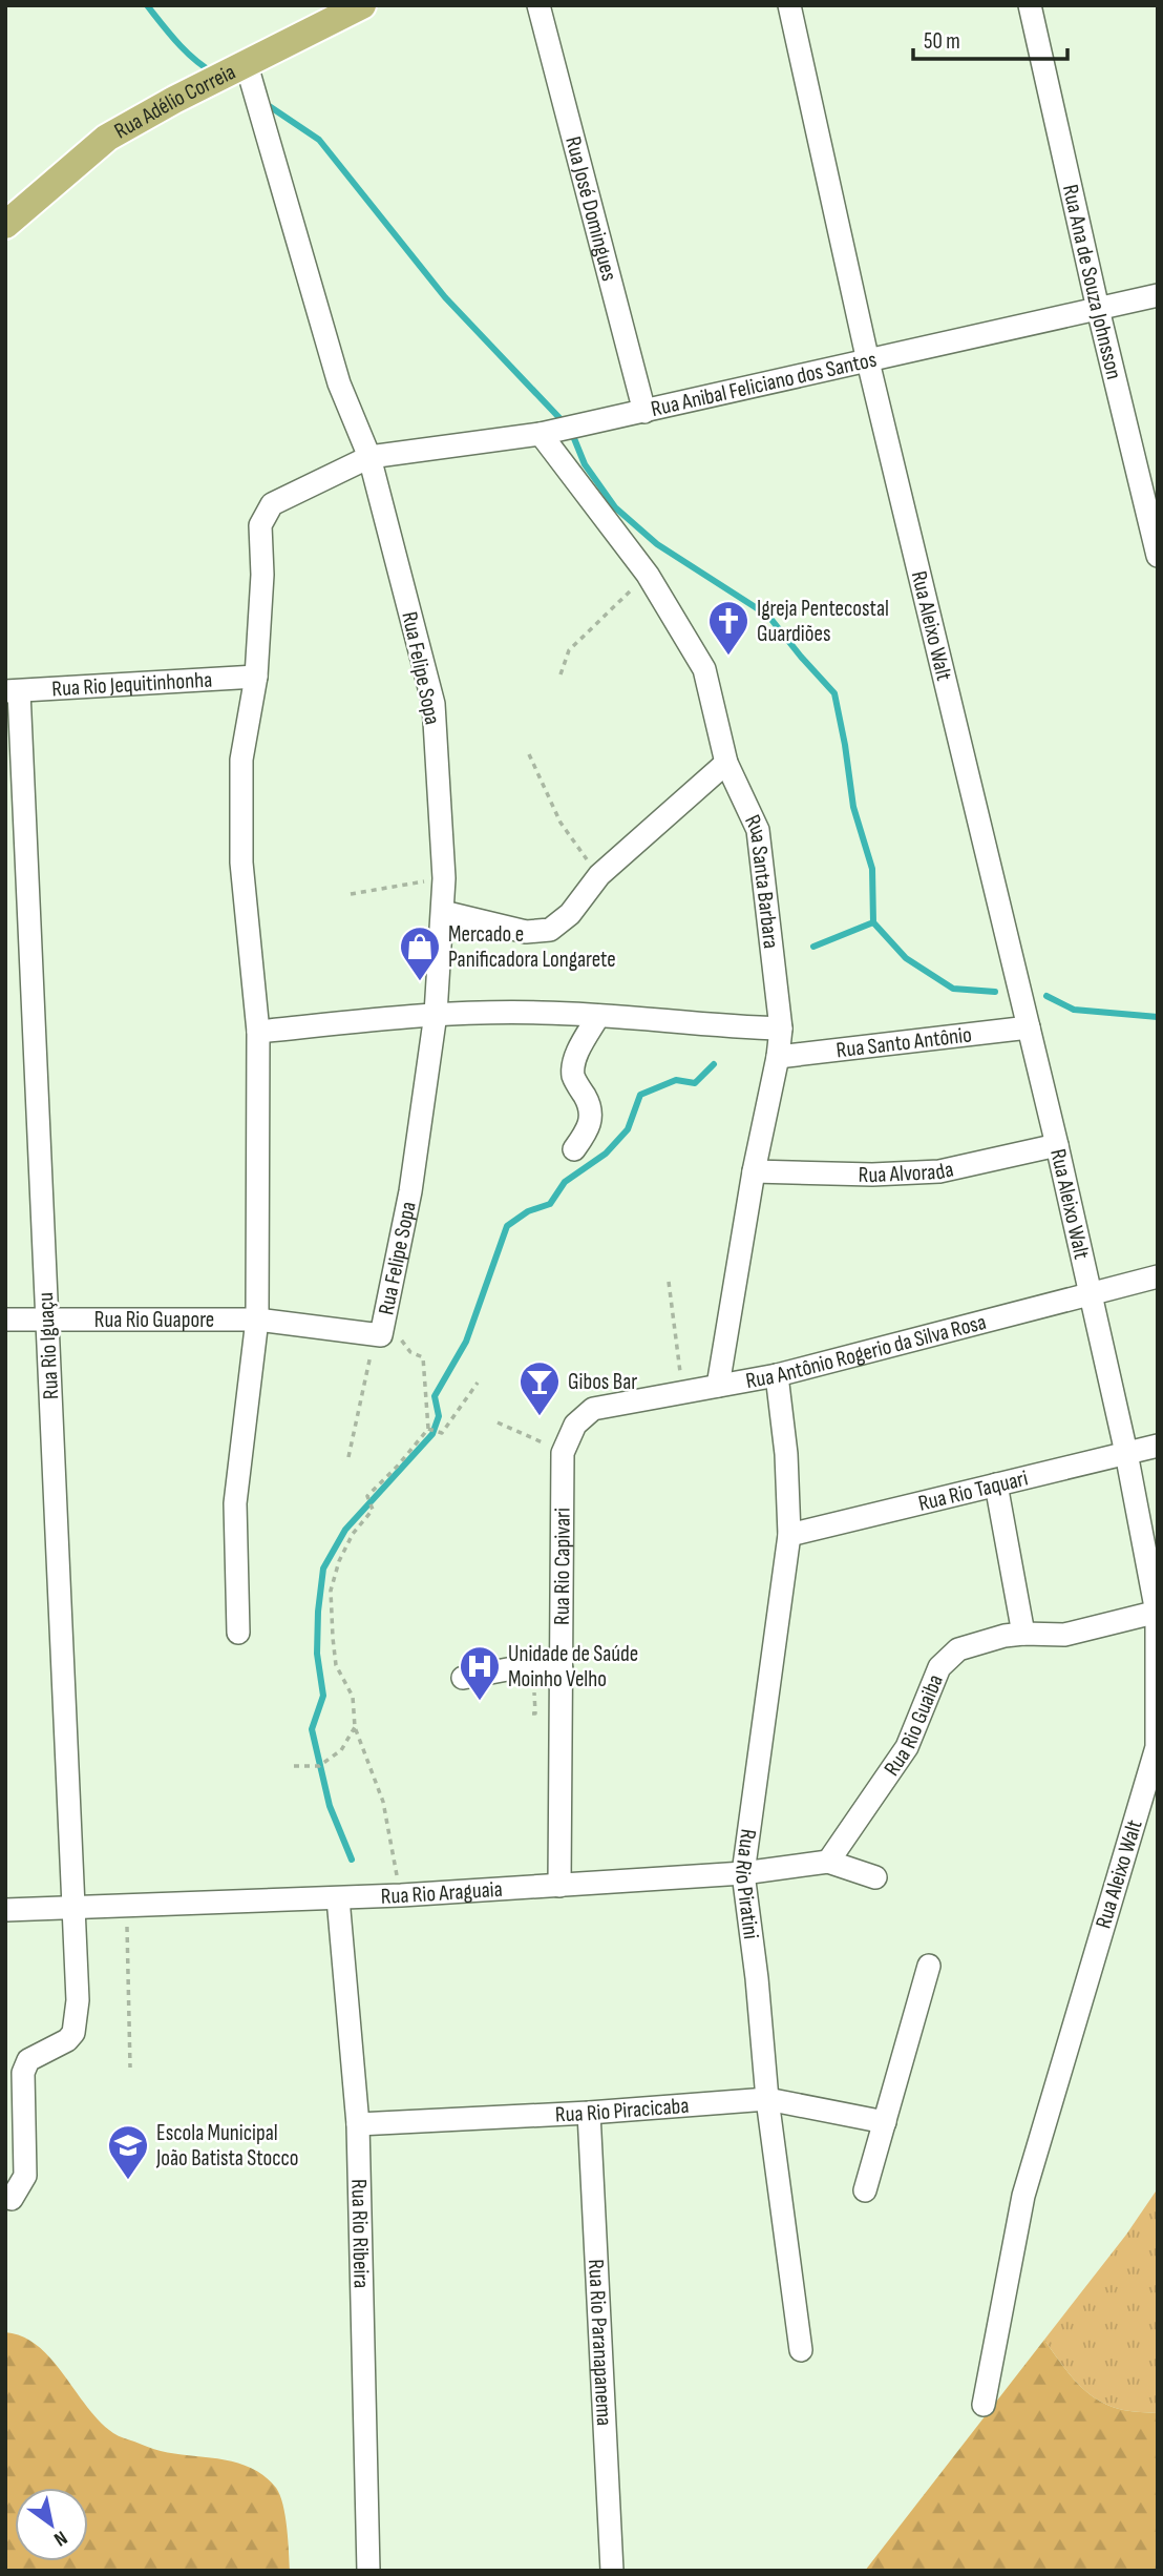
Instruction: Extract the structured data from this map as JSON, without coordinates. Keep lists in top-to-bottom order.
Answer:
{
  "streets": {
    "main road": ["Rua Adélio Correia"],
    "street": [
      "Rua José Domingues",
      "Rua Ana de Souza Johnsson",
      "Rua Anibal Feliciano dos Santos",
      "Rua Aleixo Walt",
      "Rua Felipe Sopa",
      "Rua Rio Jequitinhonha",
      "Rua Santa Barbara",
      "Rua Santo Antônio",
      "Rua Alvorada",
      "Rua Rio Guapore",
      "Rua Rio Iguaçu",
      "Rua Antônio Rogerio da Silva Rosa",
      "Rua Rio Taquari",
      "Rua Rio Capivari",
      "Rua Rio Guaiba",
      "Rua Rio Piratini",
      "Rua Rio Araguaia",
      "Rua Rio Piracicaba",
      "Rua Rio Ribeira",
      "Rua Rio Paranapanema"
    ]
  },
  "crossings": [
    ["Rua Adélio Correia", "Rua Felipe Sopa"],
    ["Rua José Domingues", "Rua Anibal Feliciano dos Santos"],
    ["Rua Ana de Souza Johnsson", "Rua Anibal Feliciano dos Santos"],
    ["Rua Anibal Feliciano dos Santos", "Rua Aleixo Walt"],
    ["Rua Anibal Feliciano dos Santos", "Rua Felipe Sopa"],
    ["Rua Anibal Feliciano dos Santos", "Rua Rio Jequitinhonha"],
    ["Rua Anibal Feliciano dos Santos", "Rua Santa Barbara"],
    ["Rua Anibal Feliciano dos Santos", "Rua Rio Guapore"],
    ["Rua Aleixo Walt", "Rua Santo Antônio"],
    ["Rua Aleixo Walt", "Rua Alvorada"],
    ["Rua Aleixo Walt", "Rua Antônio Rogerio da Silva Rosa"],
    ["Rua Aleixo Walt", "Rua Rio Taquari"],
    ["Rua Aleixo Walt", "Rua Rio Guaiba"],
    ["Rua Felipe Sopa", "Rua Rio Guapore"],
    ["Rua Rio Jequitinhonha", "Rua Rio Iguaçu"],
    ["Rua Santa Barbara", "Rua Santo Antônio"],
    ["Rua Santa Barbara", "Rua Alvorada"],
    ["Rua Santa Barbara", "Rua Antônio Rogerio da Silva Rosa"],
    ["Rua Rio Guapore", "Rua Rio Iguaçu"],
    ["Rua Rio Iguaçu", "Rua Rio Araguaia"],
    ["Rua Antônio Rogerio da Silva Rosa", "Rua Rio Capivari"],
    ["Rua Antônio Rogerio da Silva Rosa", "Rua Rio Piratini"],
    ["Rua Rio Taquari", "Rua Rio Piratini"],
    ["Rua Rio Capivari", "Rua Rio Araguaia"],
    ["Rua Rio Guaiba", "Rua Rio Araguaia"],
    ["Rua Rio Piratini", "Rua Rio Araguaia"],
    ["Rua Rio Piratini", "Rua Rio Piracicaba"],
    ["Rua Rio Araguaia", "Rua Rio Ribeira"],
    ["Rua Rio Piracicaba", "Rua Rio Ribeira"],
    ["Rua Rio Piracicaba", "Rua Rio Paranapanema"]
  ],
  "places": {
    "church": ["Igreja Pentecostal Guardiões"],
    "shop": ["Mercado e Panificadora Longarete"],
    "bar": ["Gibos Bar"],
    "hospital": ["Unidade de Saúde Moinho Velho"],
    "school or university": ["Escola Municipal João Batista Stocco"]
  },
  "scale_bar": "50 m",
  "north": "bottom right"
}
